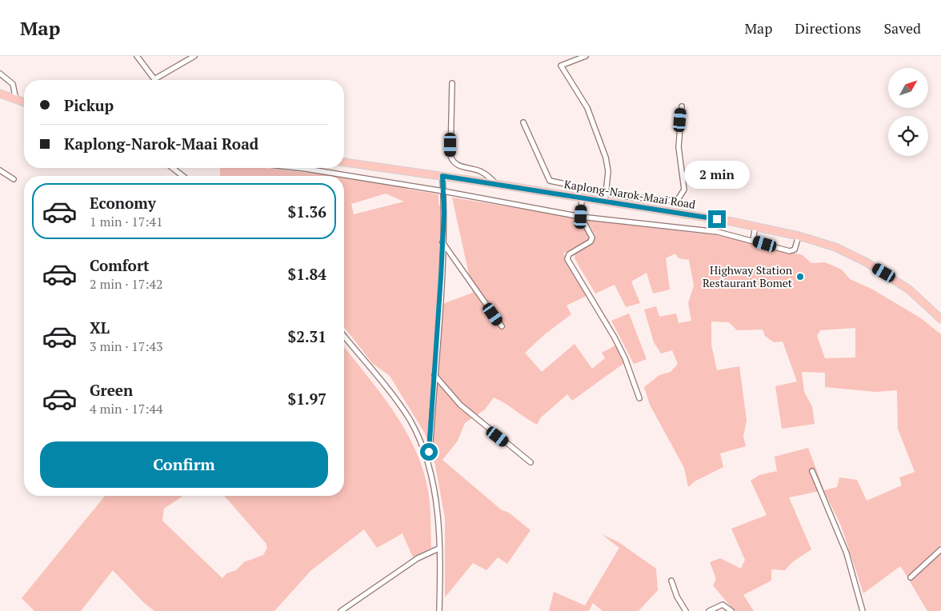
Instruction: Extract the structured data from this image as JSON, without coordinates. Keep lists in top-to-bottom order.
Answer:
{
  "streets": {
    "highway": ["Kaplong-Narok-Maai Road"]
  },
  "places": ["Highway Station Restaurant Bomet"],
  "north": "top right",
  "page": {
    "header": "Map",
    "nav": ["Map", "Directions", "Saved"],
    "banner": ["Pickup", "Kaplong-Narok-Maai Road"],
    "bubble": "2 min",
    "list": [
      {
        "name": "Economy",
        "note": "1 min · 17:41",
        "value": "$1.36"
      },
      {
        "name": "Comfort",
        "note": "2 min · 17:42",
        "value": "$1.84"
      },
      {
        "name": "XL",
        "note": "3 min · 17:43",
        "value": "$2.31"
      },
      {
        "name": "Green",
        "note": "4 min · 17:44",
        "value": "$1.97"
      }
    ],
    "buttons": "Confirm"
  }
}
